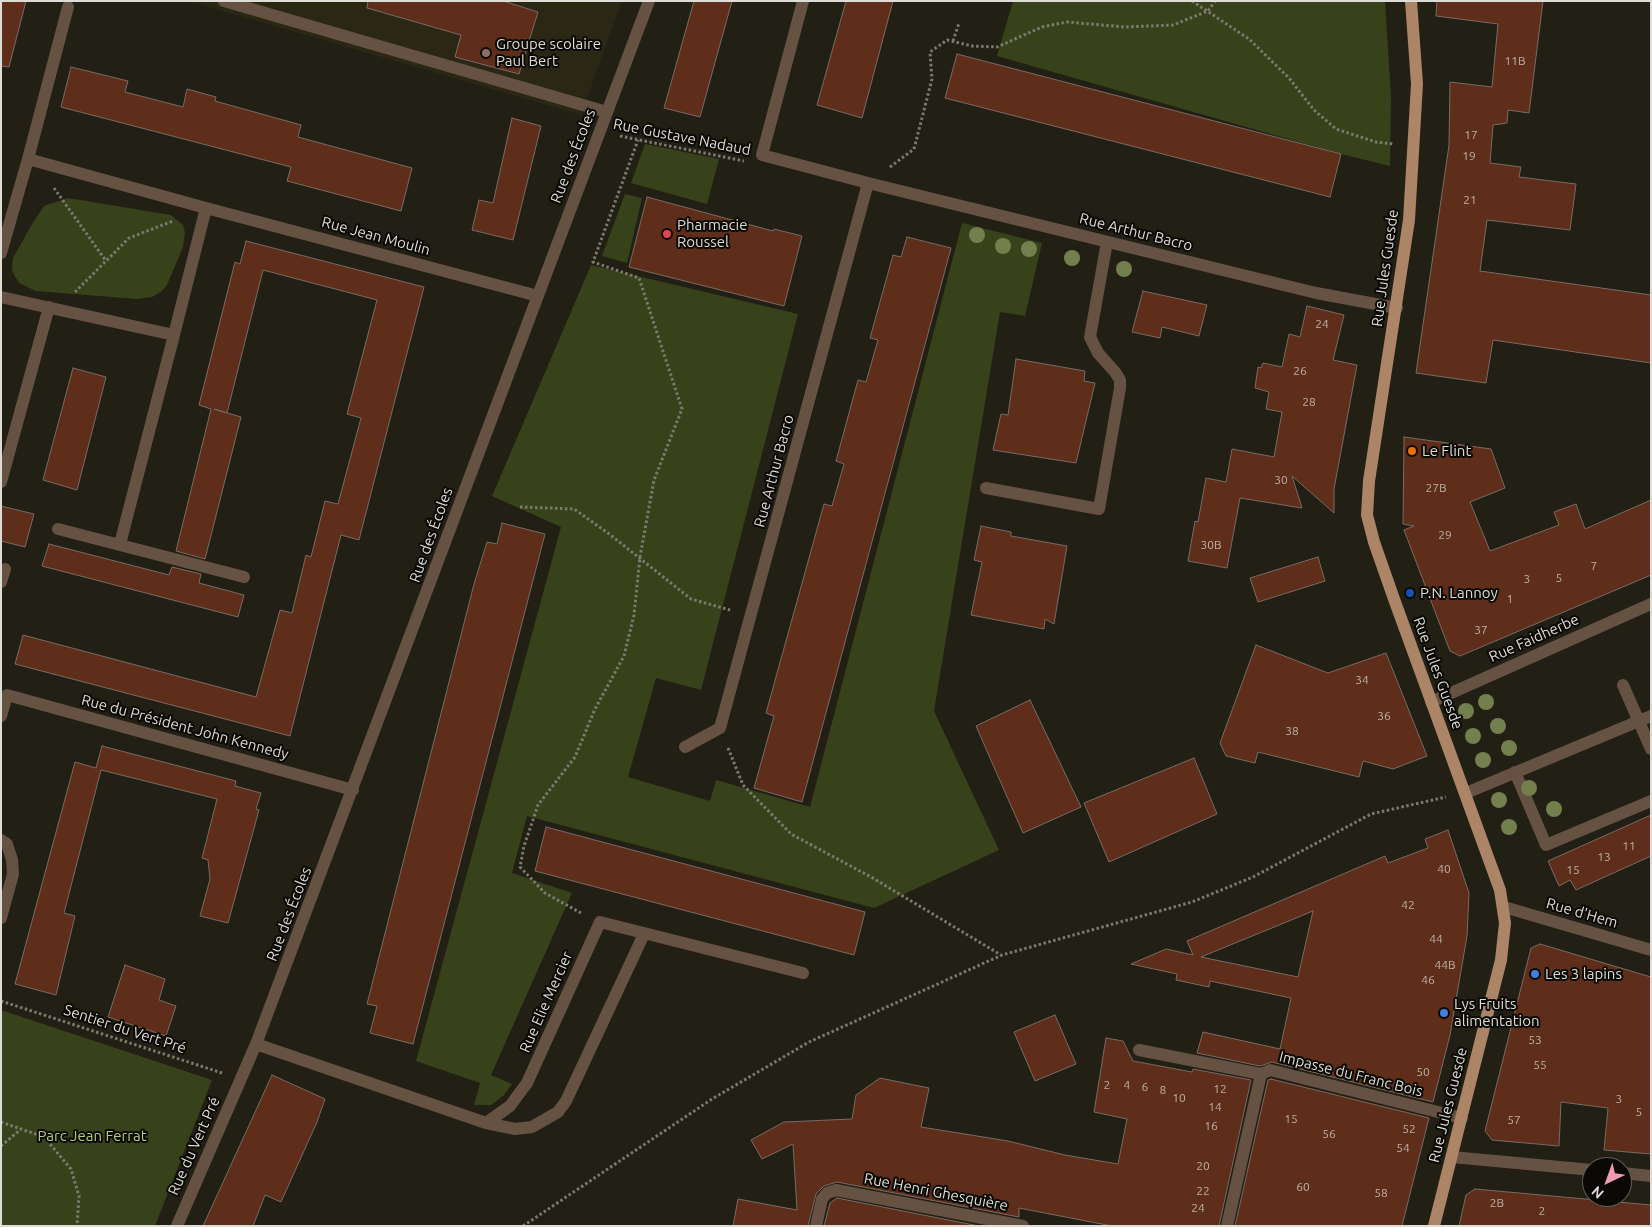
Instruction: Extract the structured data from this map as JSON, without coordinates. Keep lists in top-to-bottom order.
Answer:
{
  "streets": {
    "main road": ["Rue Jules Guesde"],
    "street": [
      "Rue des Écoles",
      "Rue Arthur Bacro",
      "Rue Jean Moulin",
      "Rue Faidherbe",
      "Rue du Président John Kennedy",
      "Rue d'Hem",
      "Rue Elie Mercier",
      "Impasse du Franc Bois",
      "Rue du Vert Pré",
      "Rue Henri Ghesquière"
    ],
    "path": ["Rue Gustave Nadaud", "Sentier du Vert Pré"]
  },
  "crossings": [
    ["Rue Gustave Nadaud", "Rue des Écoles"],
    ["Rue des Écoles", "Rue Jean Moulin"],
    ["Rue des Écoles", "Rue du Président John Kennedy"],
    ["Rue des Écoles", "Sentier du Vert Pré"],
    ["Rue des Écoles", "Rue du Vert Pré"],
    ["Rue Arthur Bacro", "Rue Jules Guesde"],
    ["Rue Jules Guesde", "Rue Faidherbe"],
    ["Rue Jules Guesde", "Rue d'Hem"],
    ["Rue Jules Guesde", "Impasse du Franc Bois"],
    ["Sentier du Vert Pré", "Rue du Vert Pré"]
  ],
  "parks": ["Parc Jean Ferrat"],
  "places": [
    "Groupe scolaire Paul Bert",
    "Pharmacie Roussel",
    "Le Flint",
    "P.N. Lannoy",
    "Les 3 lapins",
    "Lys Fruits alimentation"
  ],
  "house_numbers": [
    "11B",
    "17",
    "19",
    "21",
    "24",
    "26",
    "28",
    "30",
    "27B",
    "29",
    "30B",
    "7",
    "5",
    "3",
    "1",
    "37",
    "34",
    "36",
    "38",
    "11",
    "13",
    "40",
    "15",
    "42",
    "44",
    "44B",
    "46",
    "53",
    "55",
    "50",
    "2",
    "4",
    "6",
    "12",
    "8",
    "10",
    "3",
    "14",
    "5",
    "15",
    "57",
    "16",
    "52",
    "56",
    "54",
    "20",
    "60",
    "22",
    "58",
    "2B",
    "24",
    "2"
  ],
  "north": "bottom left"
}
